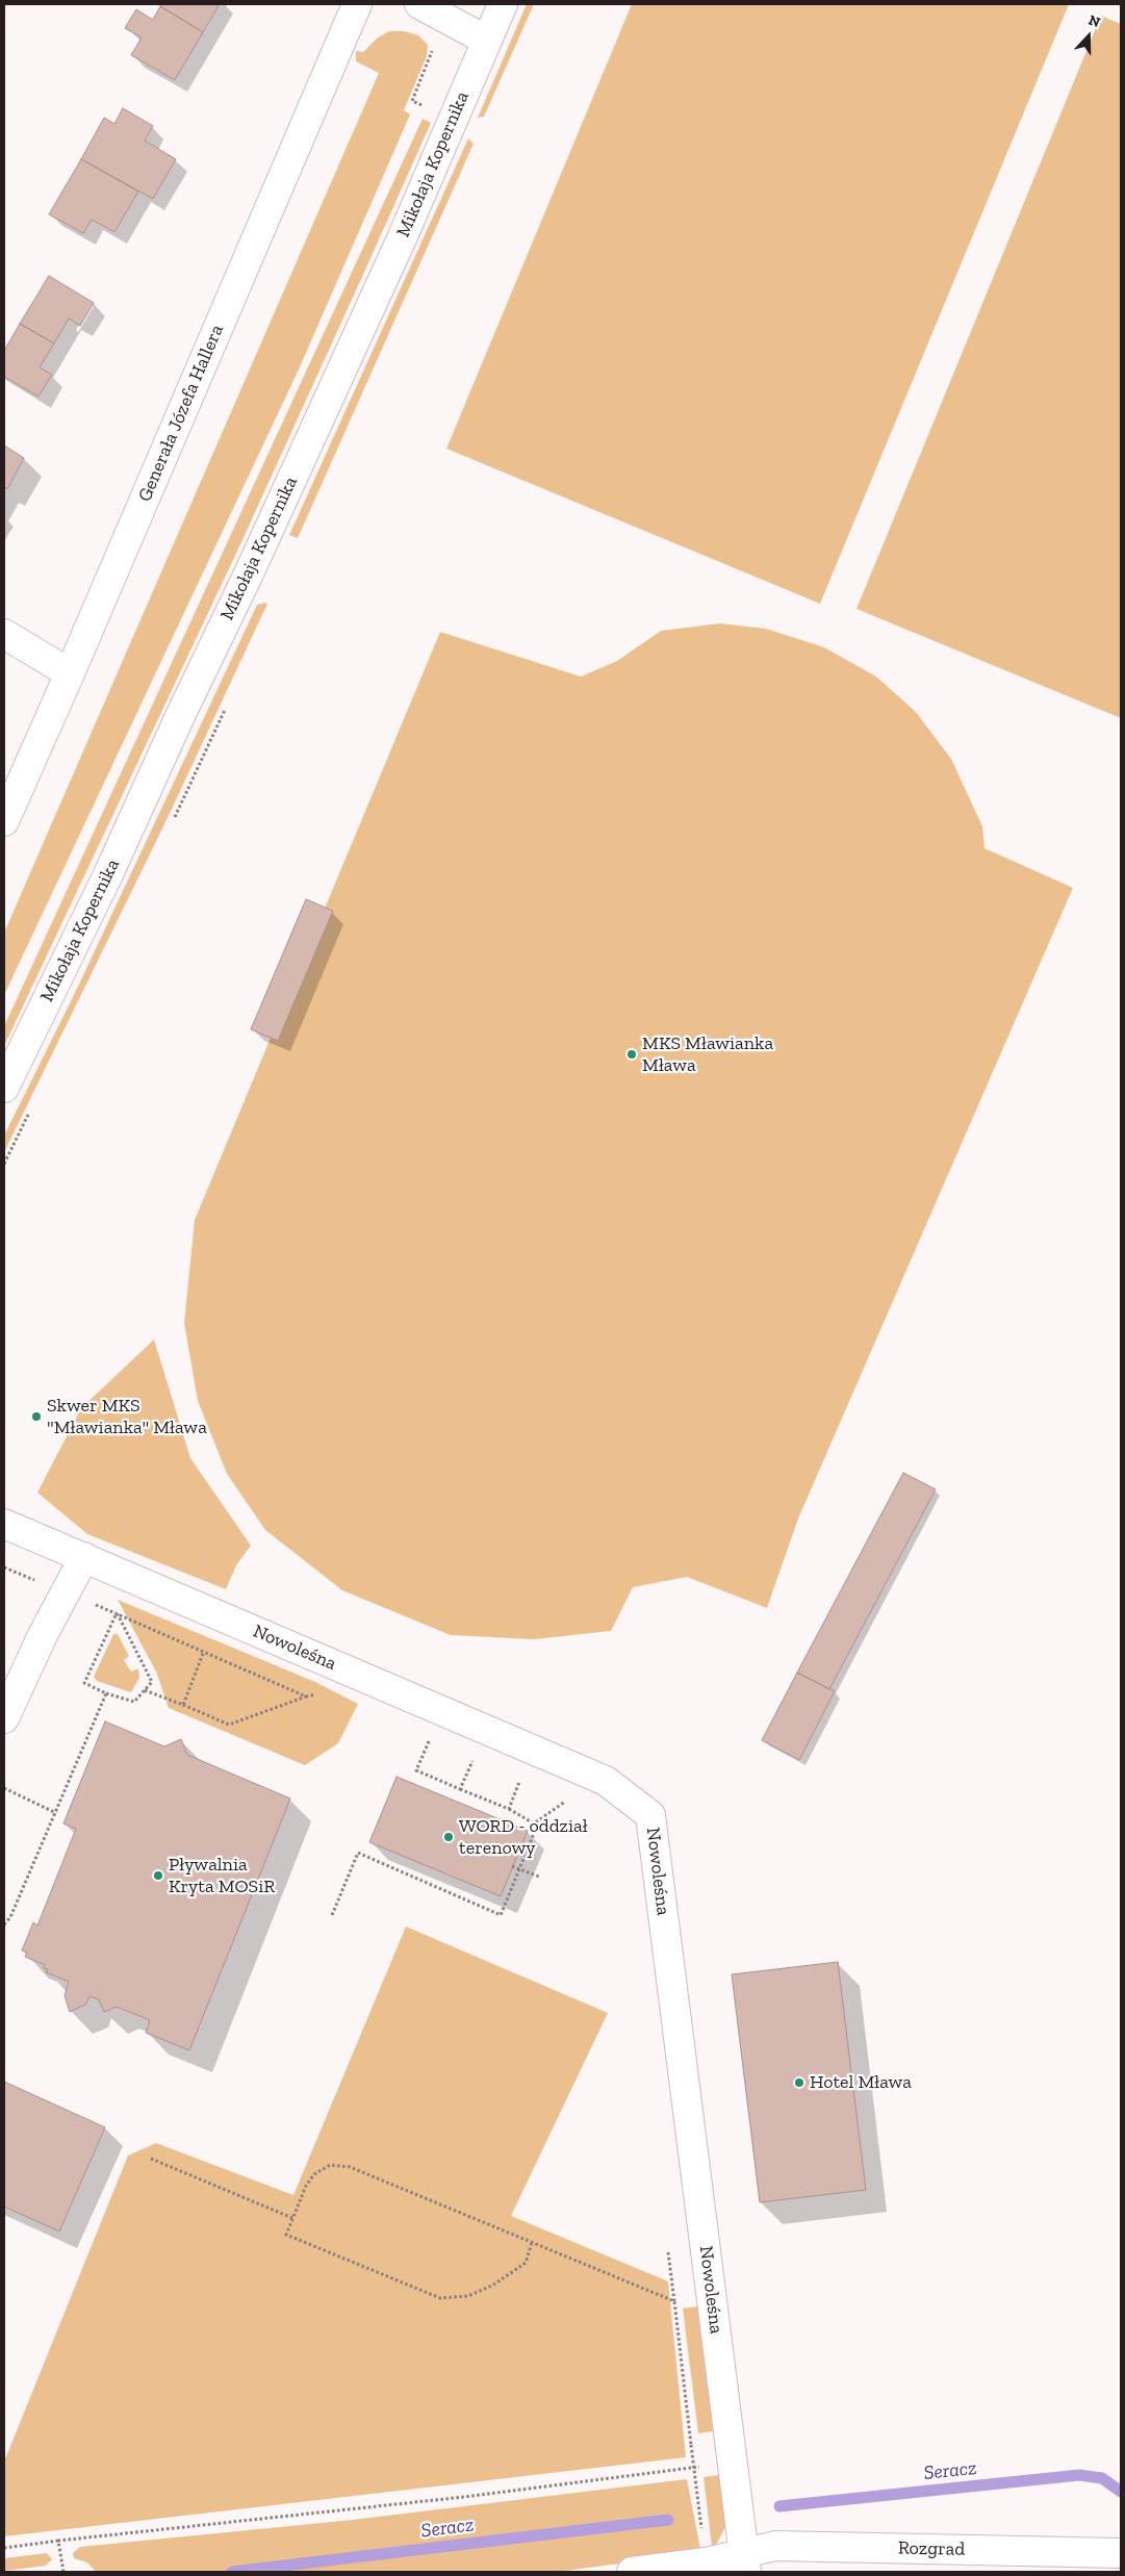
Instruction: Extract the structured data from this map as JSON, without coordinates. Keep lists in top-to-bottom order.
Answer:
{
  "streets": {
    "street": [
      "Mikołaja Kopernika",
      "Generała Józefa Hallera",
      "Nowoleśna",
      "Rozgrad"
    ]
  },
  "crossings": [
    ["Nowoleśna", "Rozgrad"]
  ],
  "water": ["Seracz"],
  "places": [
    "MKS Mławianka Mława",
    "Skwer MKS \"Mławianka\" Mława",
    "WORD - oddział terenowy",
    "Pływalnia Kryta MOSiR",
    "Hotel Mława"
  ],
  "north": "top"
}
